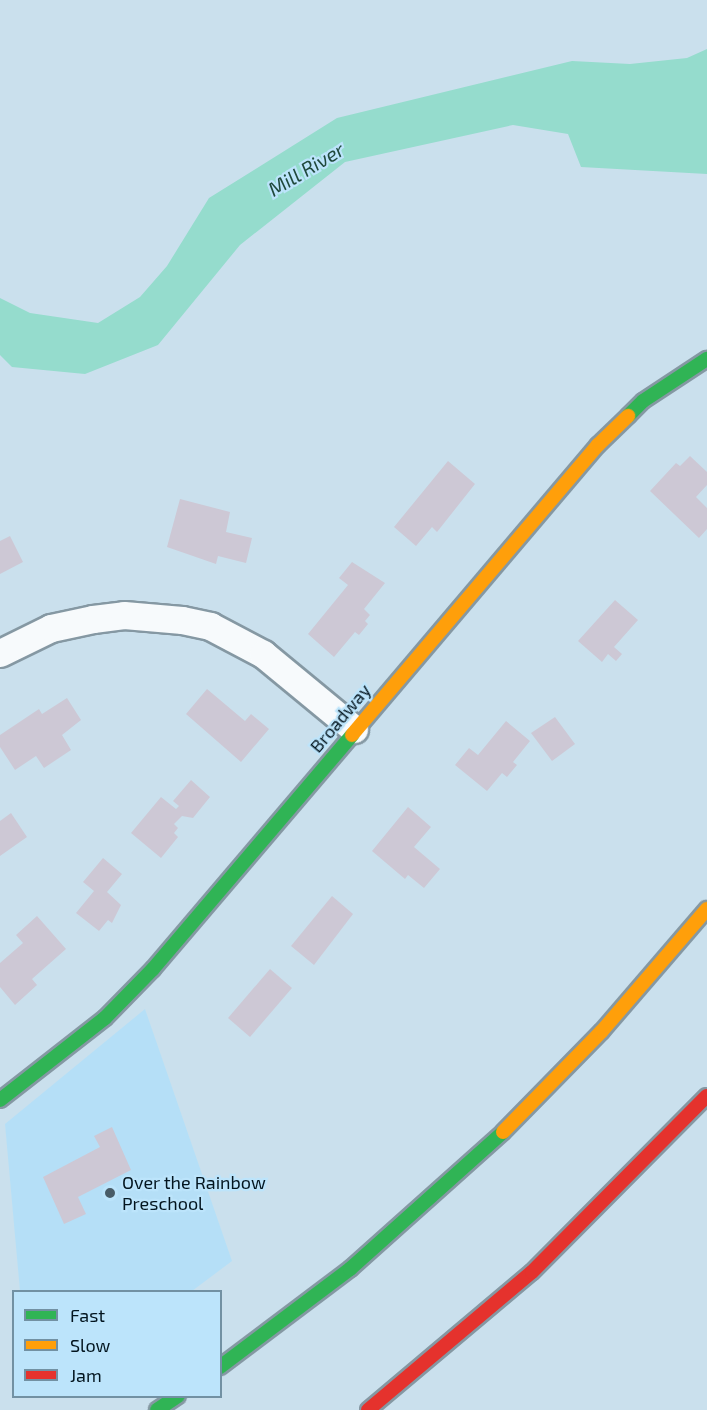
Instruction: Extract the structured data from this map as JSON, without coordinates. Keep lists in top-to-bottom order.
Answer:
{
  "streets": {
    "main road": ["Broadway"]
  },
  "water": ["Mill River"],
  "places": ["Over the Rainbow Preschool"],
  "legend": ["Fast", "Slow", "Jam"]
}
